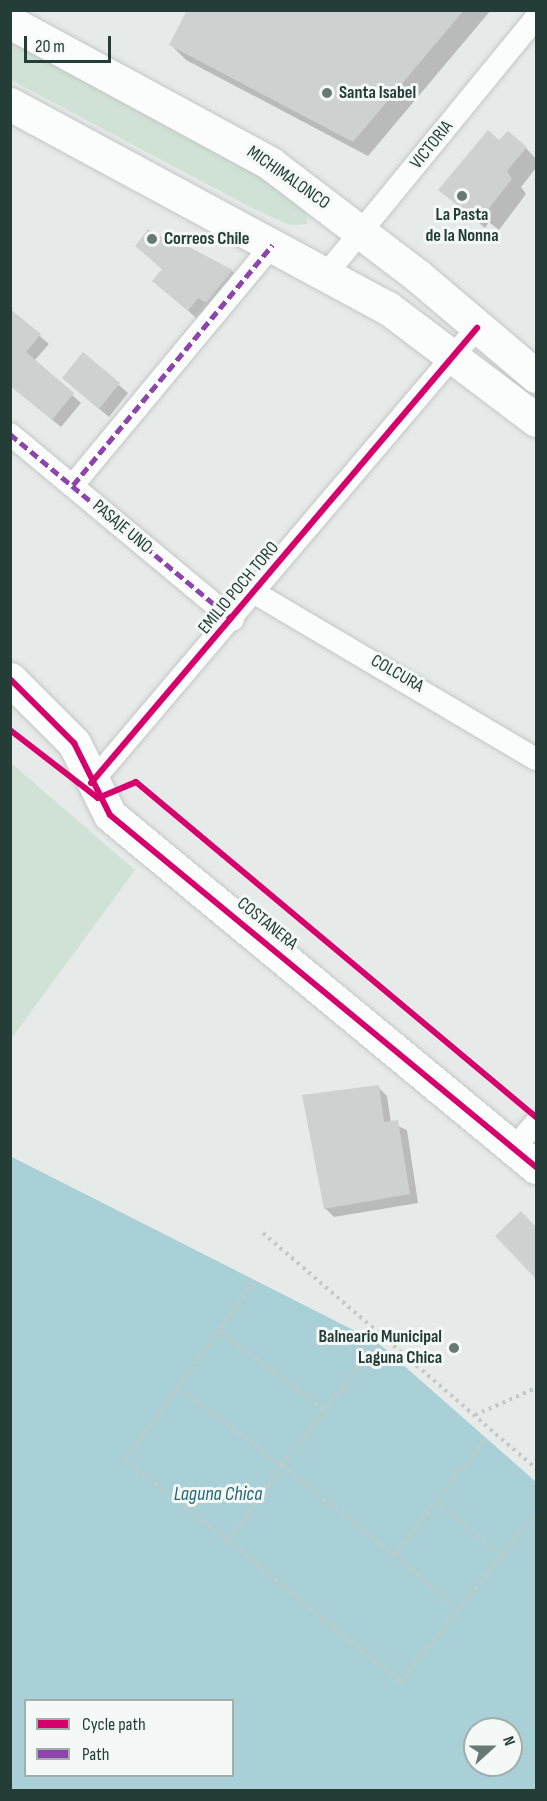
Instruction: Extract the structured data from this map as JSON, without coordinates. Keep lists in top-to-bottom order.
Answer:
{
  "streets": {
    "main road": ["MICHIMALONCO", "COSTANERA"],
    "street": [
      "VICTORIA",
      "PASAJE UNO",
      "EMILIO POCH TORO",
      "COLCURA"
    ]
  },
  "crossings": [
    ["VICTORIA", "MICHIMALONCO"],
    ["MICHIMALONCO", "EMILIO POCH TORO"],
    ["PASAJE UNO", "EMILIO POCH TORO"],
    ["EMILIO POCH TORO", "COLCURA"],
    ["EMILIO POCH TORO", "COSTANERA"]
  ],
  "water": ["Laguna Chica"],
  "places": [
    "Santa Isabel",
    "La Pasta de la Nonna",
    "Correos Chile",
    "Balneario Municipal Laguna Chica"
  ],
  "legend": ["Cycle path", "Path"],
  "scale_bar": "20 m",
  "north": "right"
}
